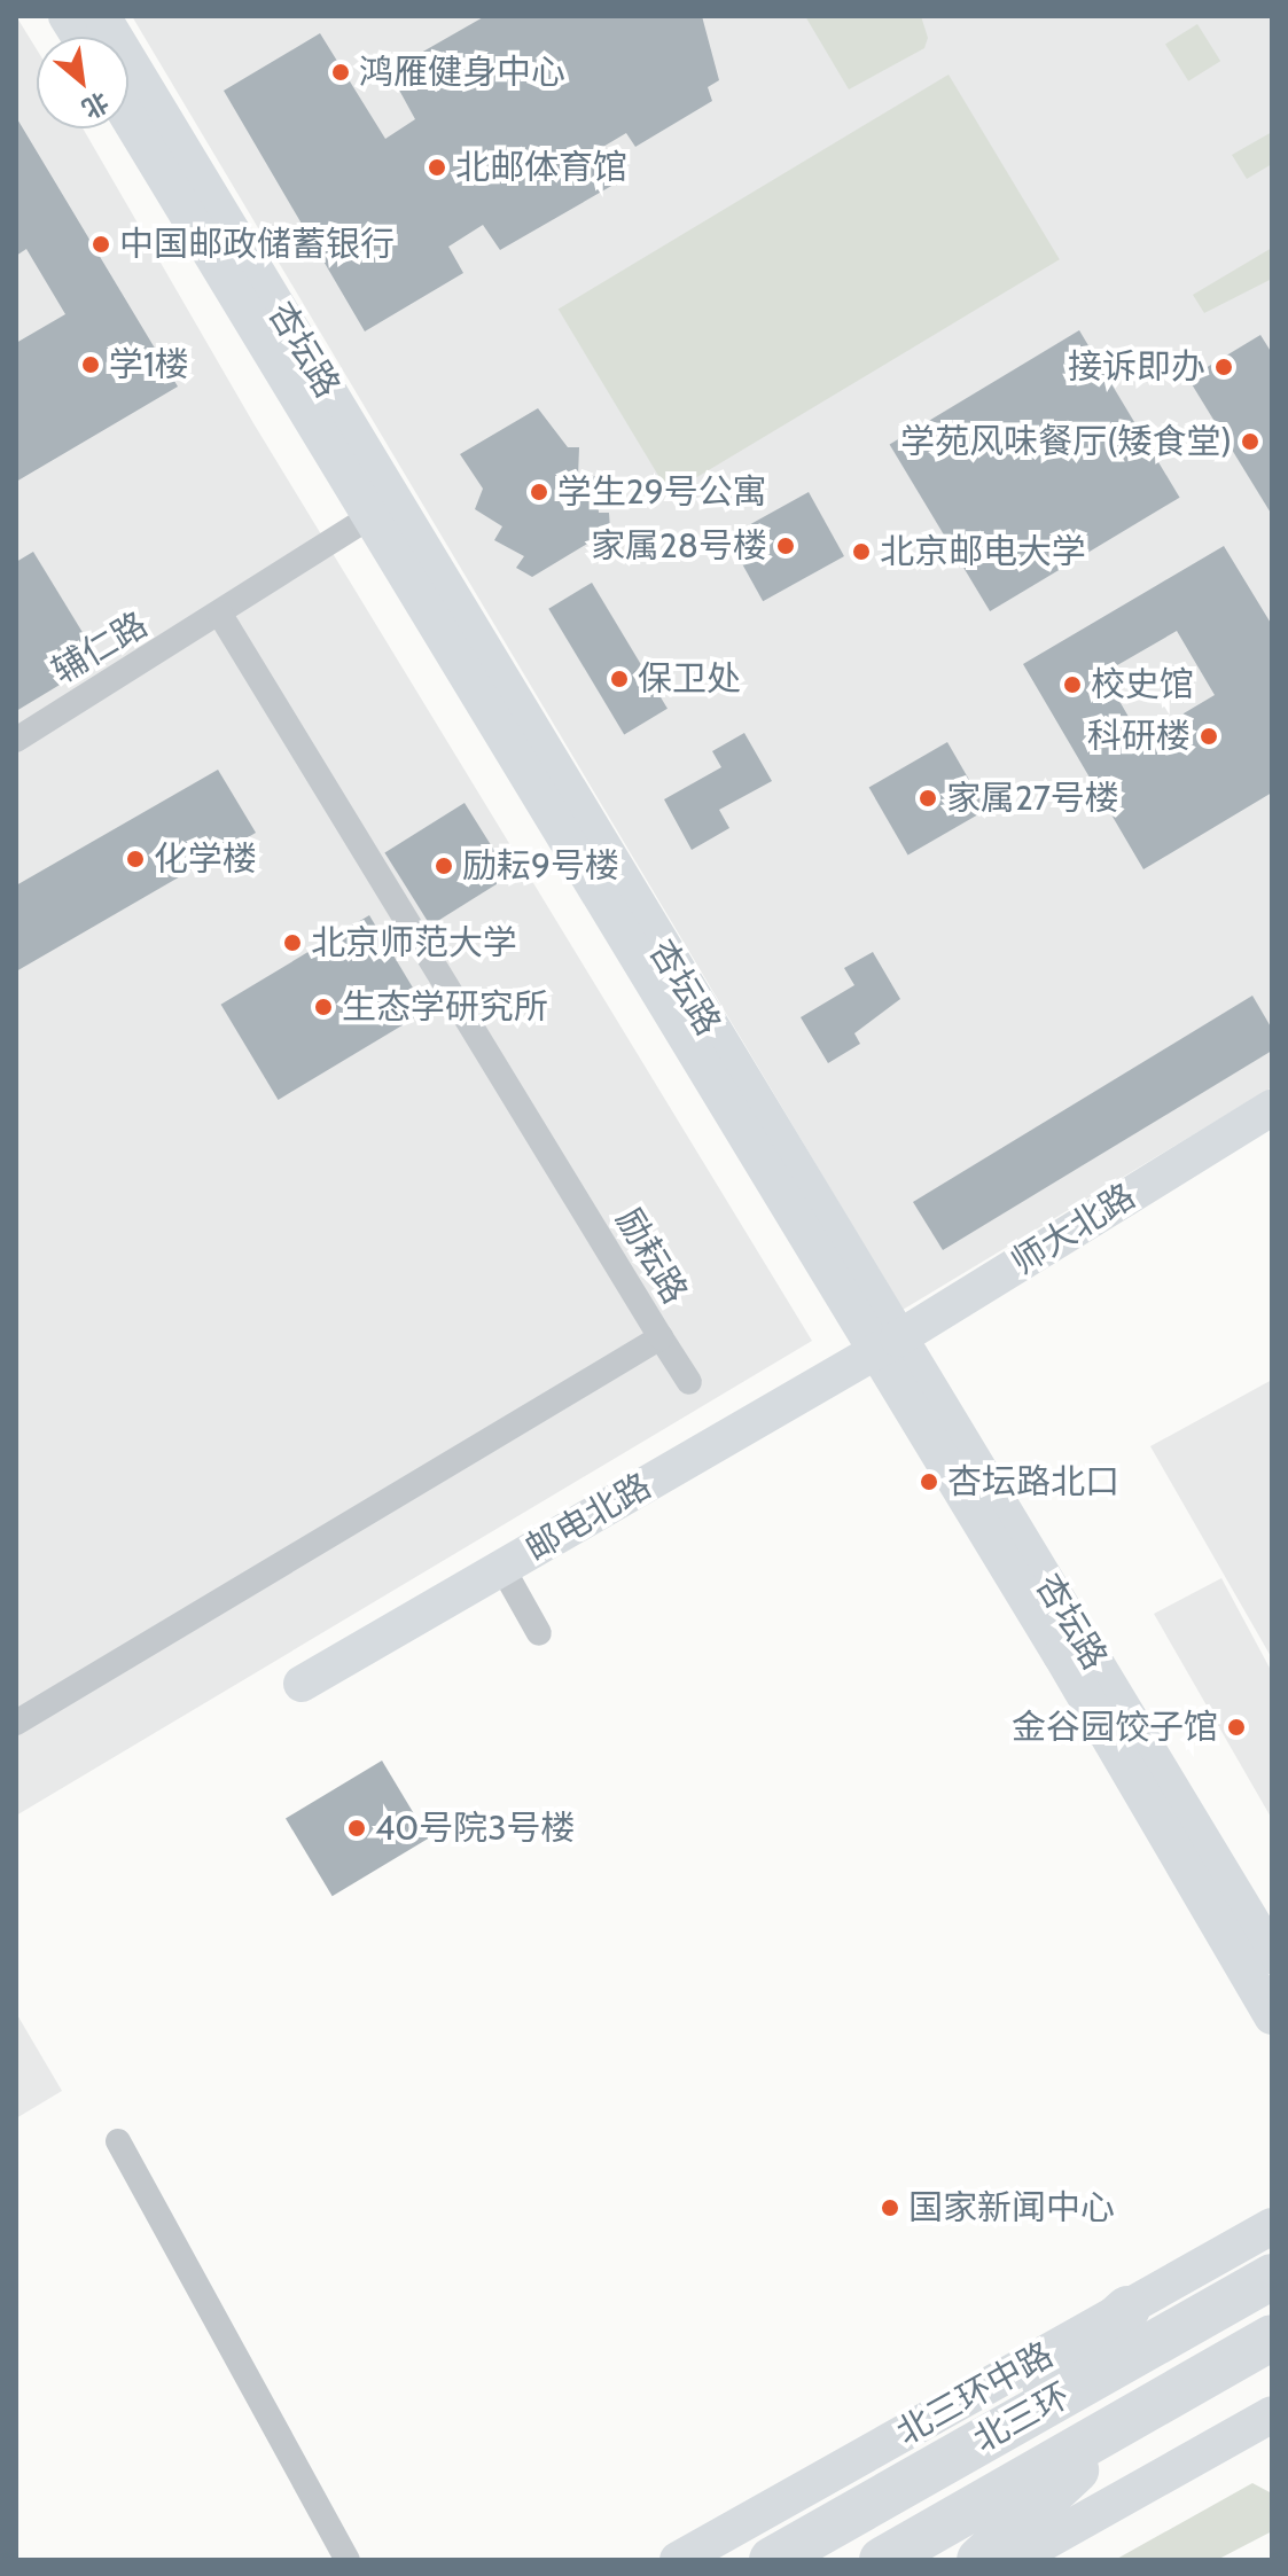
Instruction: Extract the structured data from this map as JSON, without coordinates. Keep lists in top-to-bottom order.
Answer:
{
  "streets": {
    "highway": ["北三环"],
    "street": [
      "杏坛路",
      "辅仁路",
      "师大北路",
      "励耘路",
      "邮电北路",
      "北三环中路"
    ]
  },
  "crossings": [
    ["杏坛路", "辅仁路"],
    ["杏坛路", "师大北路"],
    ["杏坛路", "邮电北路"],
    ["辅仁路", "励耘路"],
    ["师大北路", "邮电北路"]
  ],
  "places": [
    "鸿雁健身中心",
    "北邮体育馆",
    "中国邮政储蓄银行",
    "学1楼",
    "接诉即办",
    "学苑风味餐厅(矮食堂)",
    "学生29号公寓",
    "家属28号楼",
    "北京邮电大学",
    "保卫处",
    "校史馆",
    "科研楼",
    "家属27号楼",
    "化学楼",
    "励耘9号楼",
    "北京师范大学",
    "生态学研究所",
    "杏坛路北口",
    "金谷园饺子馆",
    "40号院3号楼",
    "国家新闻中心"
  ],
  "north": "bottom right"
}
